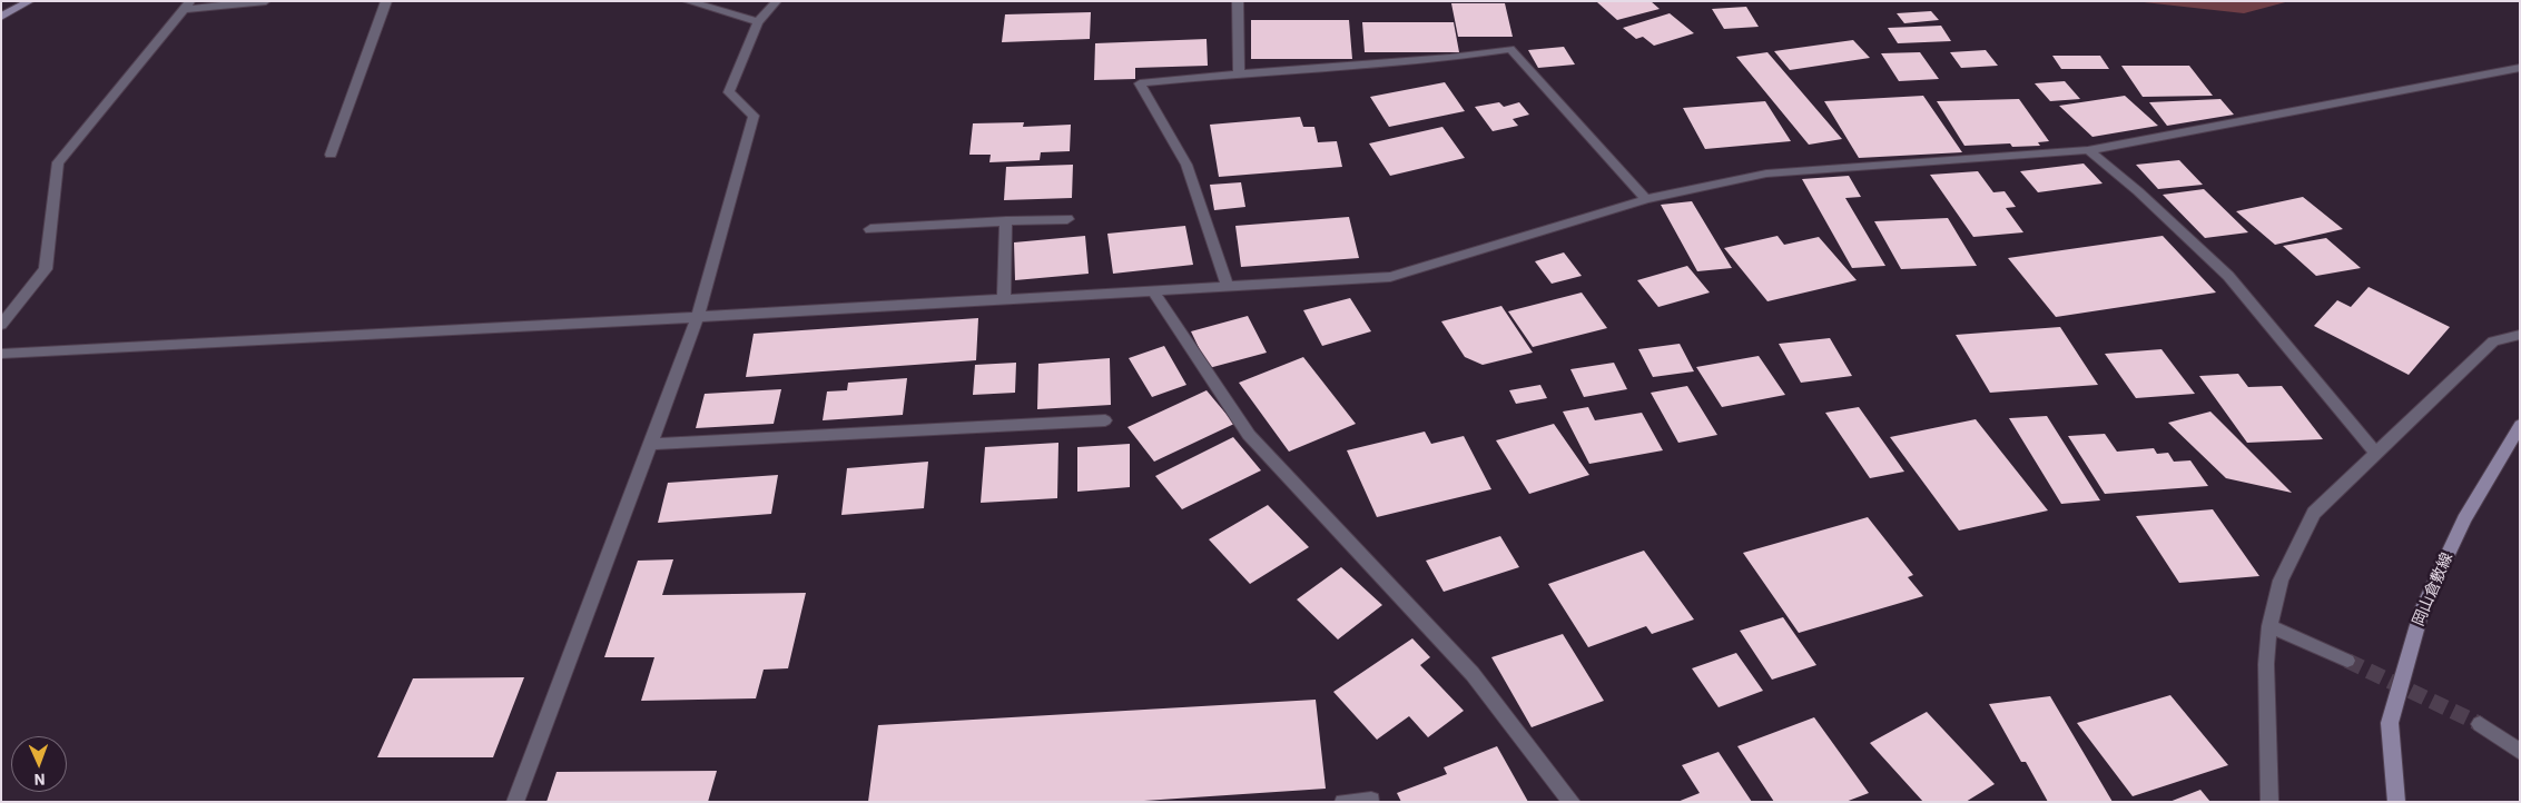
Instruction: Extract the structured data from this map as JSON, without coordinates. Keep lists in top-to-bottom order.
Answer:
{
  "streets": {
    "main road": ["岡山倉敷線"]
  },
  "north": "bottom"
}
